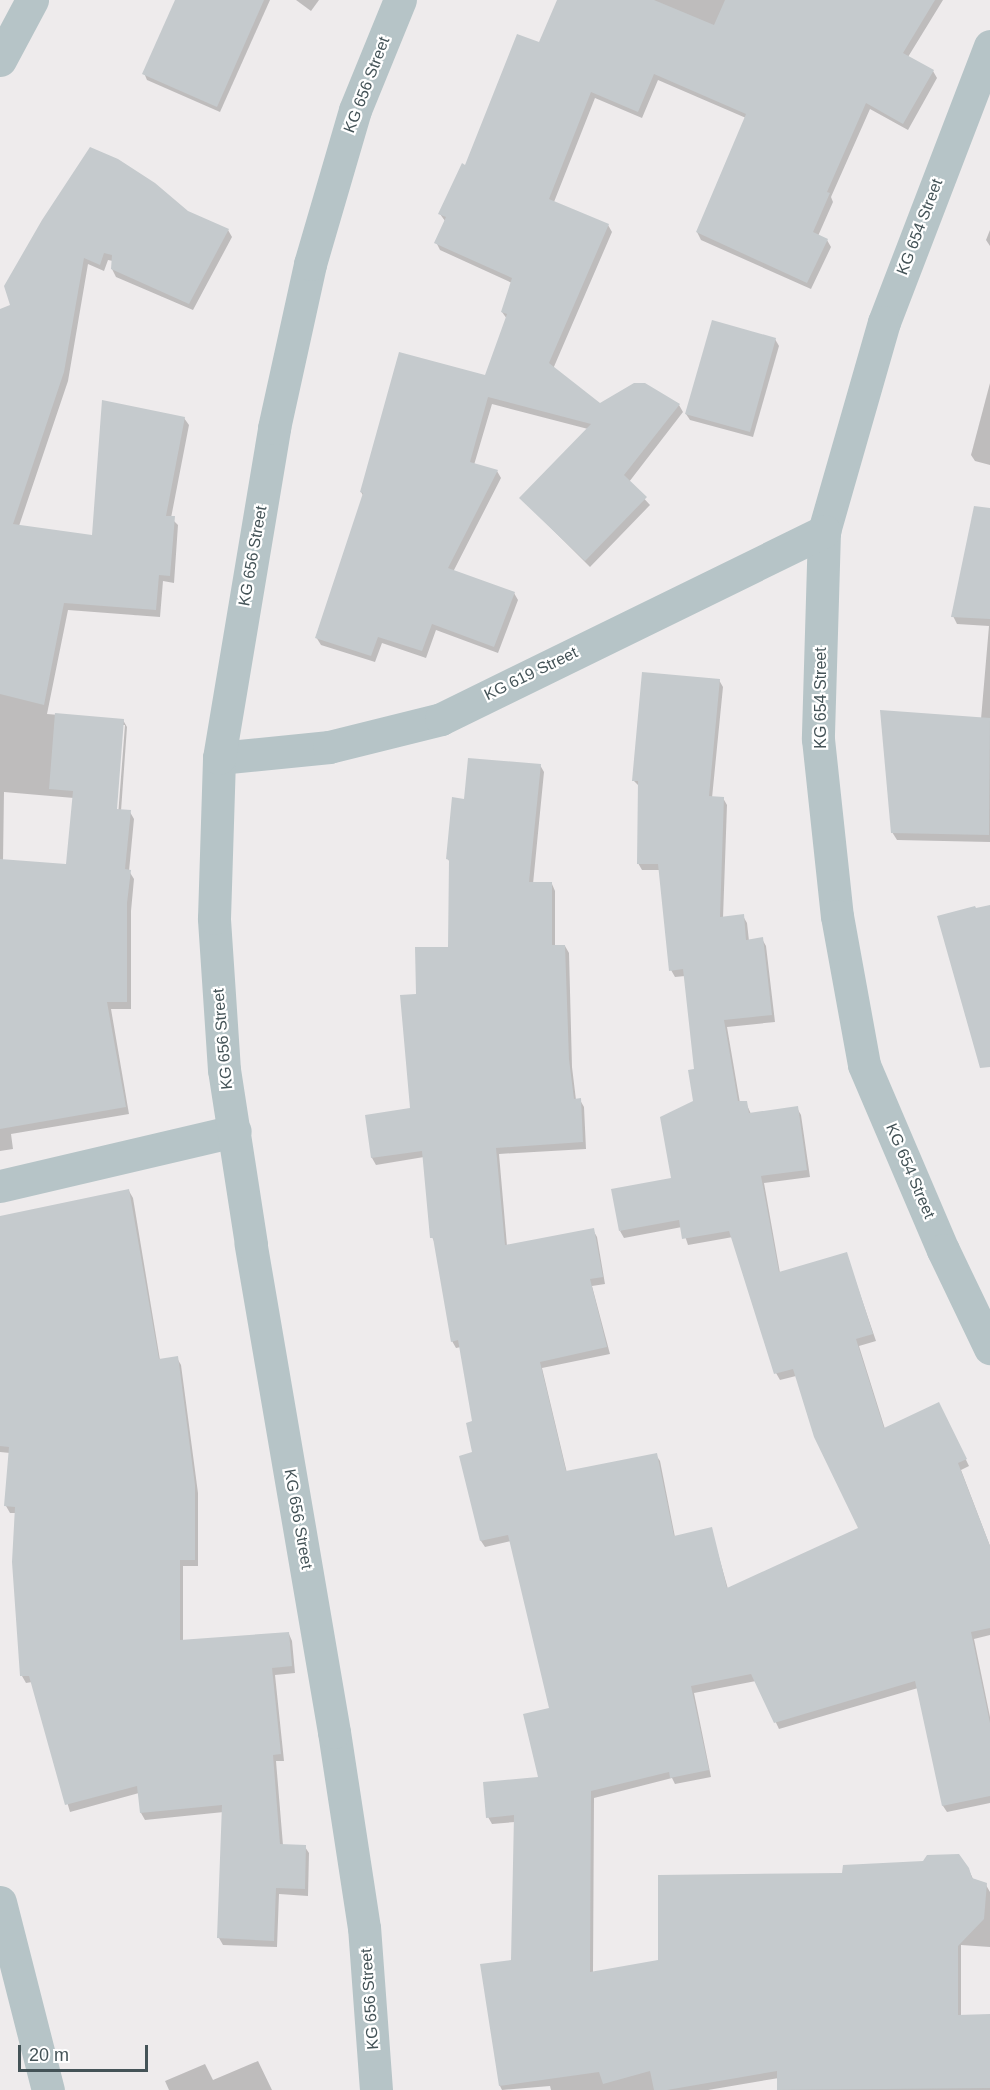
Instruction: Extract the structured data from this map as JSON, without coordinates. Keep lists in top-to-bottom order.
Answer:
{
  "streets": {
    "street": ["KG 656 Street", "KG 654 Street", "KG 619 Street"]
  },
  "crossings": [
    ["KG 656 Street", "KG 619 Street"],
    ["KG 654 Street", "KG 619 Street"]
  ],
  "scale_bar": "20 m"
}
